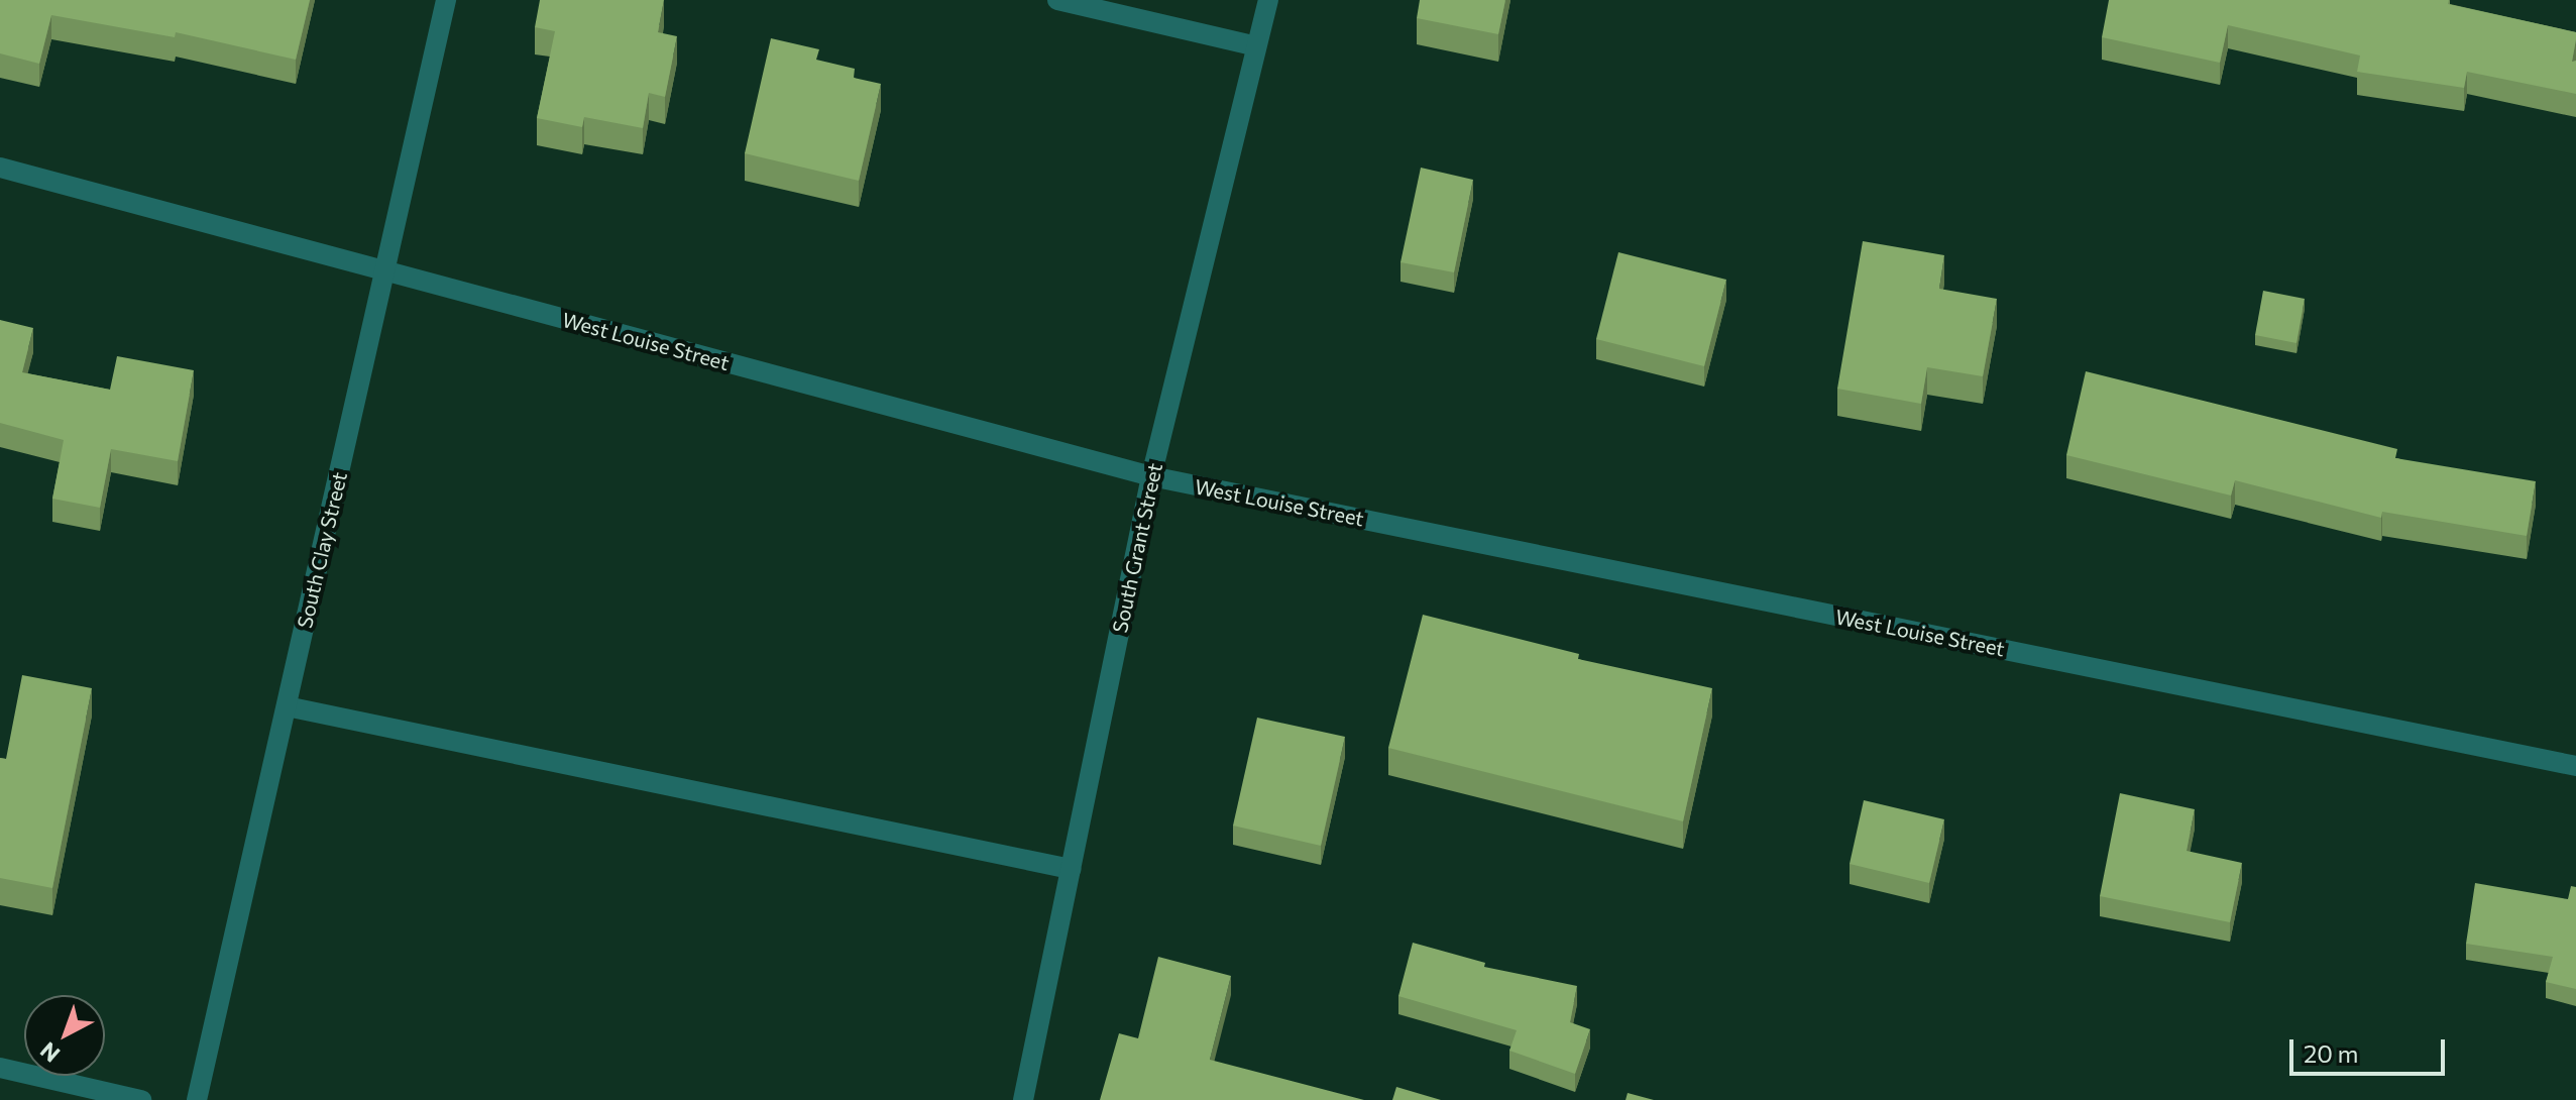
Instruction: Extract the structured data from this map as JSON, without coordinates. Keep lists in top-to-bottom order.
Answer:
{
  "streets": {
    "street": ["West Louise Street", "South Grant Street", "South Clay Street"]
  },
  "crossings": [
    ["West Louise Street", "South Grant Street"],
    ["West Louise Street", "South Clay Street"]
  ],
  "scale_bar": "20 m",
  "north": "bottom left"
}
